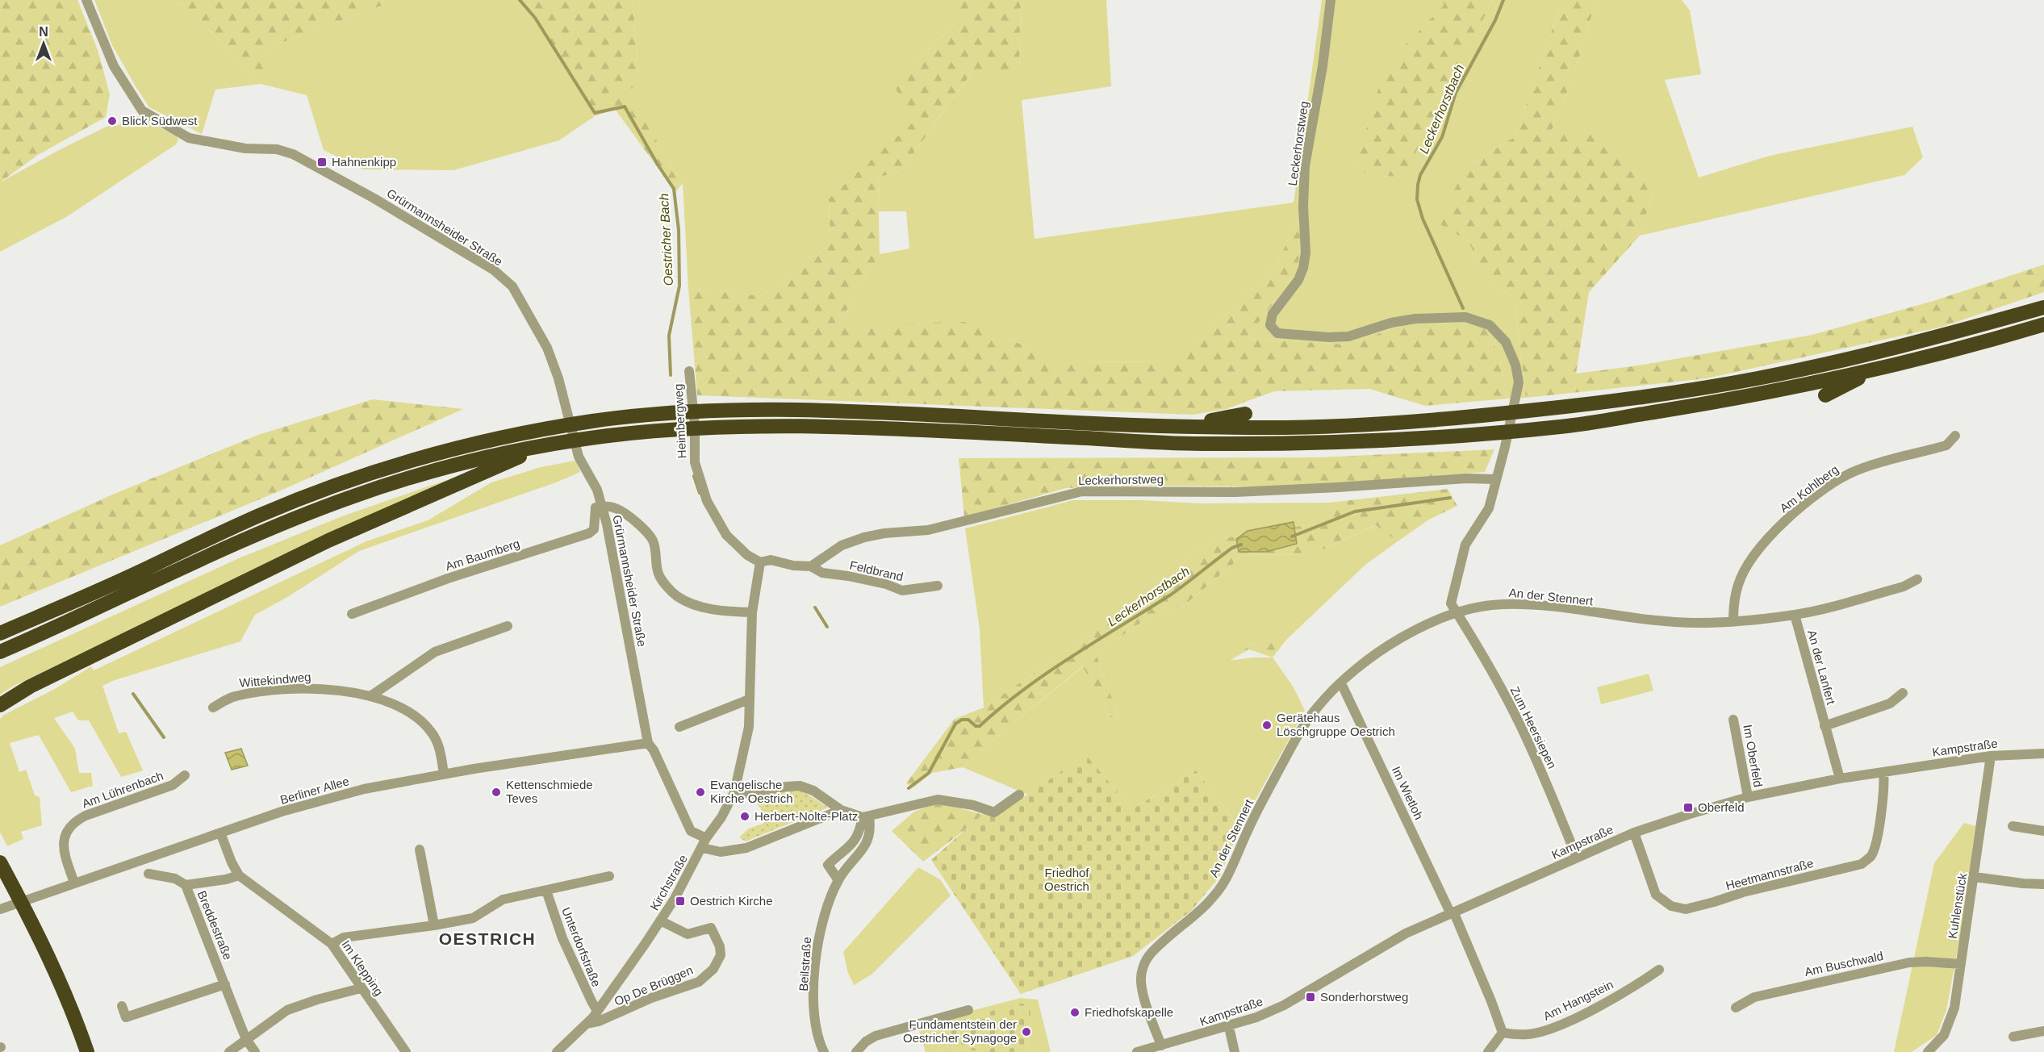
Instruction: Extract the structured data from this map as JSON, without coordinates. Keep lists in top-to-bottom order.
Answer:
{
  "streets": {
    "street": [
      "Leckerhorstweg",
      "Grürmannsheider Straße",
      "Heimbergweg",
      "Am Kohlberg",
      "Am Baumberg",
      "Feldbrand",
      "An der Stennert",
      "An der Lanfert",
      "Wittekindweg",
      "Zum Heersiepen",
      "Kampstraße",
      "Im Oberfeld",
      "Am Lührenbach",
      "Berliner Allee",
      "Im Wietloh",
      "Heetmannstraße",
      "Kirchstraße",
      "Kuhlenstück",
      "Breddestraße",
      "Unterdorfstraße",
      "Beilstraße",
      "Am Buschwald",
      "Im Klepping",
      "Op De Brüggen",
      "Am Hangstein"
    ]
  },
  "crossings": [
    ["Leckerhorstweg", "Feldbrand"],
    ["Leckerhorstweg", "An der Stennert"],
    ["Leckerhorstweg", "Zum Heersiepen"],
    ["Grürmannsheider Straße", "Am Baumberg"],
    ["Grürmannsheider Straße", "Berliner Allee"],
    ["Grürmannsheider Straße", "Kirchstraße"],
    ["Heimbergweg", "Kirchstraße"],
    ["Am Kohlberg", "An der Stennert"],
    ["An der Stennert", "An der Lanfert"],
    ["An der Stennert", "Zum Heersiepen"],
    ["An der Stennert", "Kampstraße"],
    ["An der Stennert", "Im Wietloh"],
    ["An der Lanfert", "Kampstraße"],
    ["Wittekindweg", "Berliner Allee"],
    ["Zum Heersiepen", "Kampstraße"],
    ["Kampstraße", "Im Oberfeld"],
    ["Kampstraße", "Im Wietloh"],
    ["Kampstraße", "Heetmannstraße"],
    ["Kampstraße", "Kuhlenstück"],
    ["Am Lührenbach", "Berliner Allee"],
    ["Berliner Allee", "Im Klepping"],
    ["Kirchstraße", "Unterdorfstraße"],
    ["Kirchstraße", "Op De Brüggen"],
    ["Kuhlenstück", "Am Buschwald"]
  ],
  "districts": ["OESTRICH"],
  "water": ["Leckerhorstbach", "Oestricher Bach"],
  "parks": ["Friedhof Oestrich"],
  "places": {
    "other": [
      "Blick Südwest",
      "Gerätehaus Löschgruppe Oestrich",
      "Kettenschmiede Teves",
      "Evangelische Kirche Oestrich",
      "Herbert-Nolte-Platz",
      "Friedhofskapelle",
      "Fundamentstein der Oestricher Synagoge"
    ],
    "transit": [
      "Hahnenkipp",
      "Oberfeld",
      "Oestrich Kirche",
      "Sonderhorstweg"
    ]
  },
  "north": "top"
}
